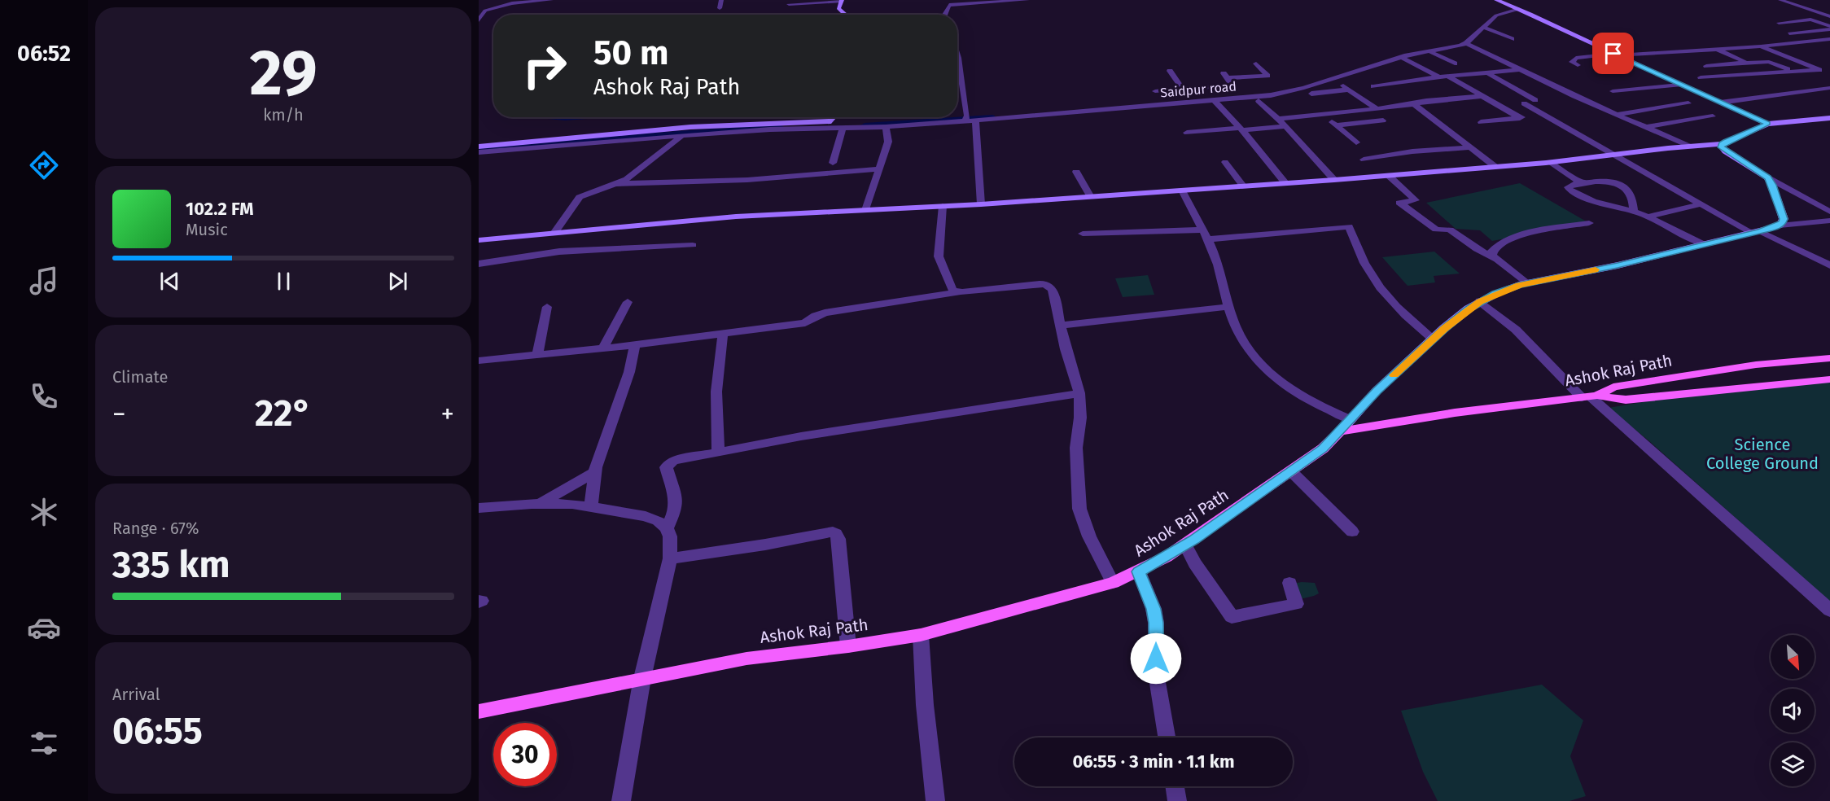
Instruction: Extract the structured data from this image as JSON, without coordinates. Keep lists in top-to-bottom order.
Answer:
{
  "streets": {
    "main road": ["Ashok Raj Path"],
    "street": ["Saidpur road"]
  },
  "parks": ["Science College Ground"],
  "north": "bottom right",
  "page": {
    "tabs": "06:52",
    "tile": [
      ["29", "km/h"],
      "Climate",
      ["Range · 67%", "335 km"],
      ["Arrival", "06:55"]
    ],
    "turn": ["50 m", "Ashok Raj Path"],
    "song": ["102.2 FM", "Music"],
    "heat": ["−", "22°", "+"],
    "limit": "30",
    "trip": "06:55 · 3 min · 1.1 km"
  }
}
